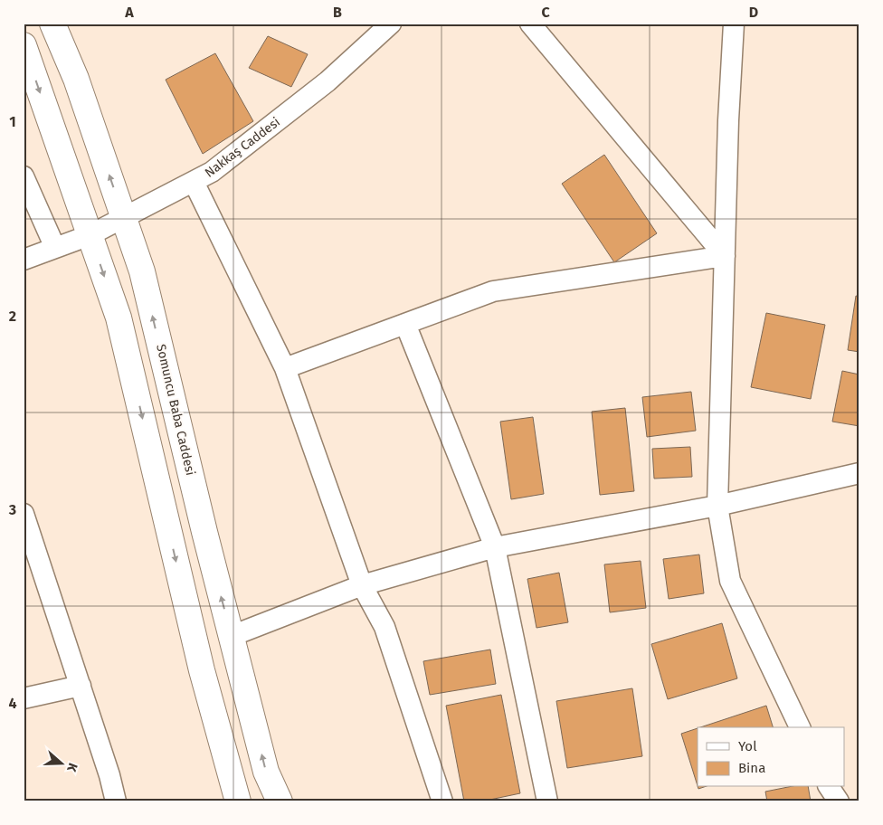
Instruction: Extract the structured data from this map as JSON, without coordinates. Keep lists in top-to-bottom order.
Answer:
{
  "streets": {
    "main road": ["Somuncu Baba Caddesi"],
    "street": ["Nakkaş Caddesi"]
  },
  "crossings": [
    ["Nakkaş Caddesi", "Somuncu Baba Caddesi"]
  ],
  "legend": ["Yol", "Bina"],
  "north": "right",
  "grid": {
    "columns": [
      "A",
      "B",
      "C",
      "D"
    ],
    "rows": [
      "1",
      "2",
      "3",
      "4"
    ]
  }
}
